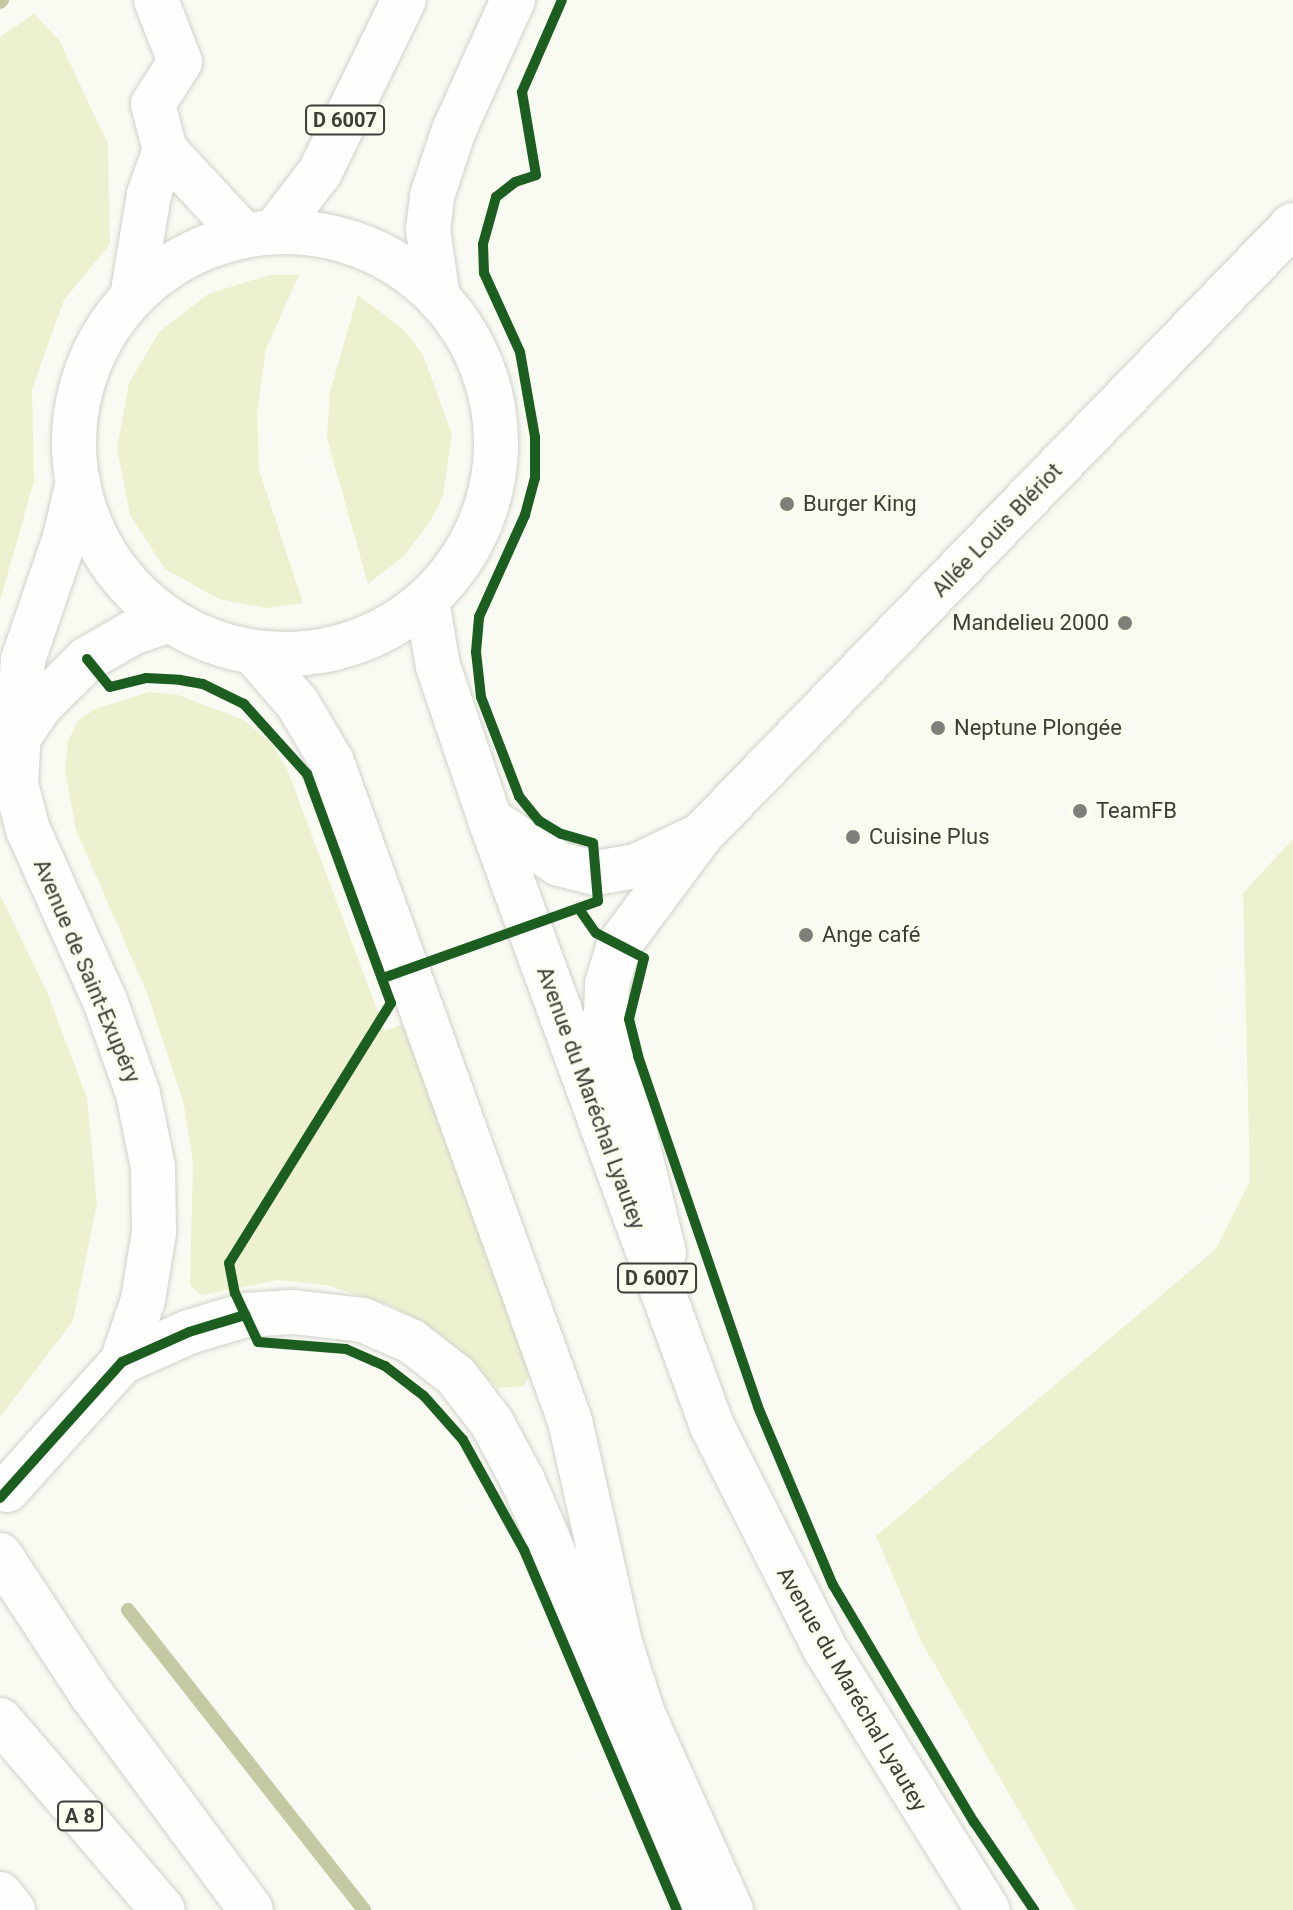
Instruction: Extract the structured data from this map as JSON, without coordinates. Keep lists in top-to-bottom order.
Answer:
{
  "streets": {
    "main road": [
      "D 6007",
      "Allée Louis Blériot",
      "Avenue de Saint-Exupéry",
      "Avenue du Maréchal Lyautey",
      "A 8"
    ]
  },
  "places": [
    "Burger King",
    "Mandelieu 2000",
    "Neptune Plongée",
    "TeamFB",
    "Cuisine Plus",
    "Ange café"
  ]
}
